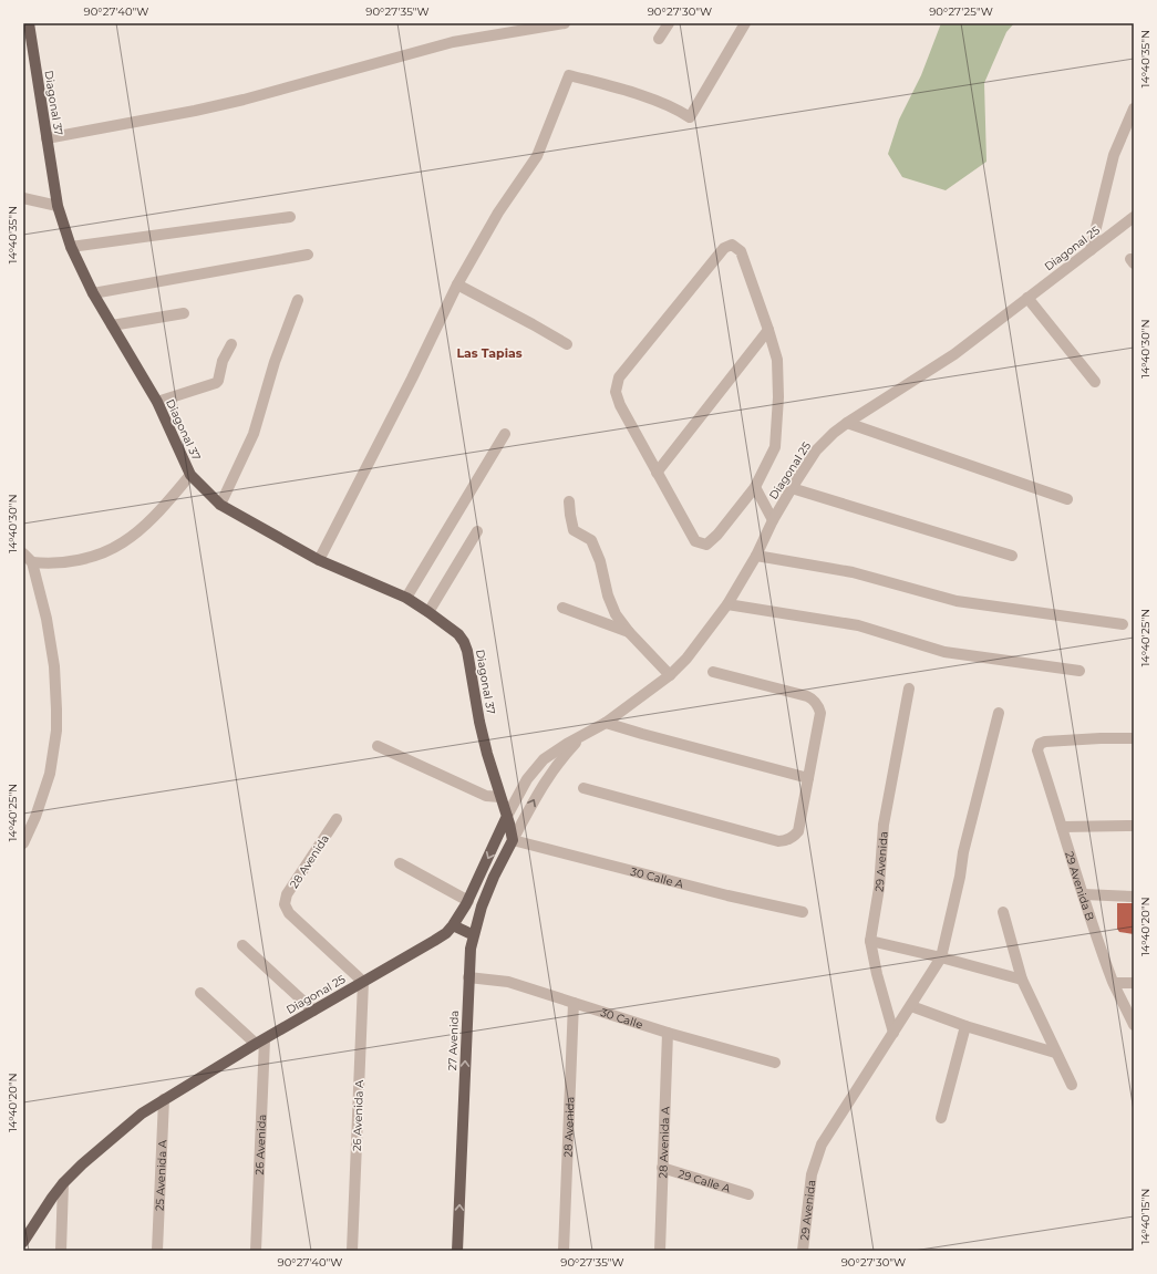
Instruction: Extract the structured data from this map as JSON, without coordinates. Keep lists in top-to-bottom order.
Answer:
{
  "streets": {
    "main road": ["Diagonal 37", "Diagonal 25", "27 Avenida"],
    "street": [
      "28 Avenida",
      "29 Avenida",
      "30 Calle A",
      "29 Avenida B",
      "30 Calle",
      "26 Avenida A",
      "28 Avenida A",
      "26 Avenida",
      "25 Avenida A",
      "29 Calle A"
    ]
  },
  "crossings": [
    ["Diagonal 37", "Diagonal 25"],
    ["Diagonal 37", "30 Calle A"],
    ["Diagonal 37", "27 Avenida"],
    ["Diagonal 25", "28 Avenida"],
    ["Diagonal 25", "30 Calle A"],
    ["Diagonal 25", "27 Avenida"],
    ["Diagonal 25", "26 Avenida A"],
    ["Diagonal 25", "26 Avenida"],
    ["Diagonal 25", "25 Avenida A"],
    ["28 Avenida", "30 Calle"],
    ["28 Avenida", "26 Avenida A"],
    ["30 Calle A", "27 Avenida"],
    ["30 Calle", "27 Avenida"],
    ["30 Calle", "28 Avenida A"],
    ["28 Avenida A", "29 Calle A"]
  ],
  "one_way": ["27 Avenida"],
  "districts": ["Las Tapias"],
  "coordinates": [
    "90°27'40\"W",
    "90°27'35\"W",
    "90°27'30\"W",
    "90°27'25\"W",
    "14°40'35\"N",
    "14°40'30\"N",
    "14°40'25\"N",
    "14°40'20\"N",
    "14°40'15\"N"
  ]
}
